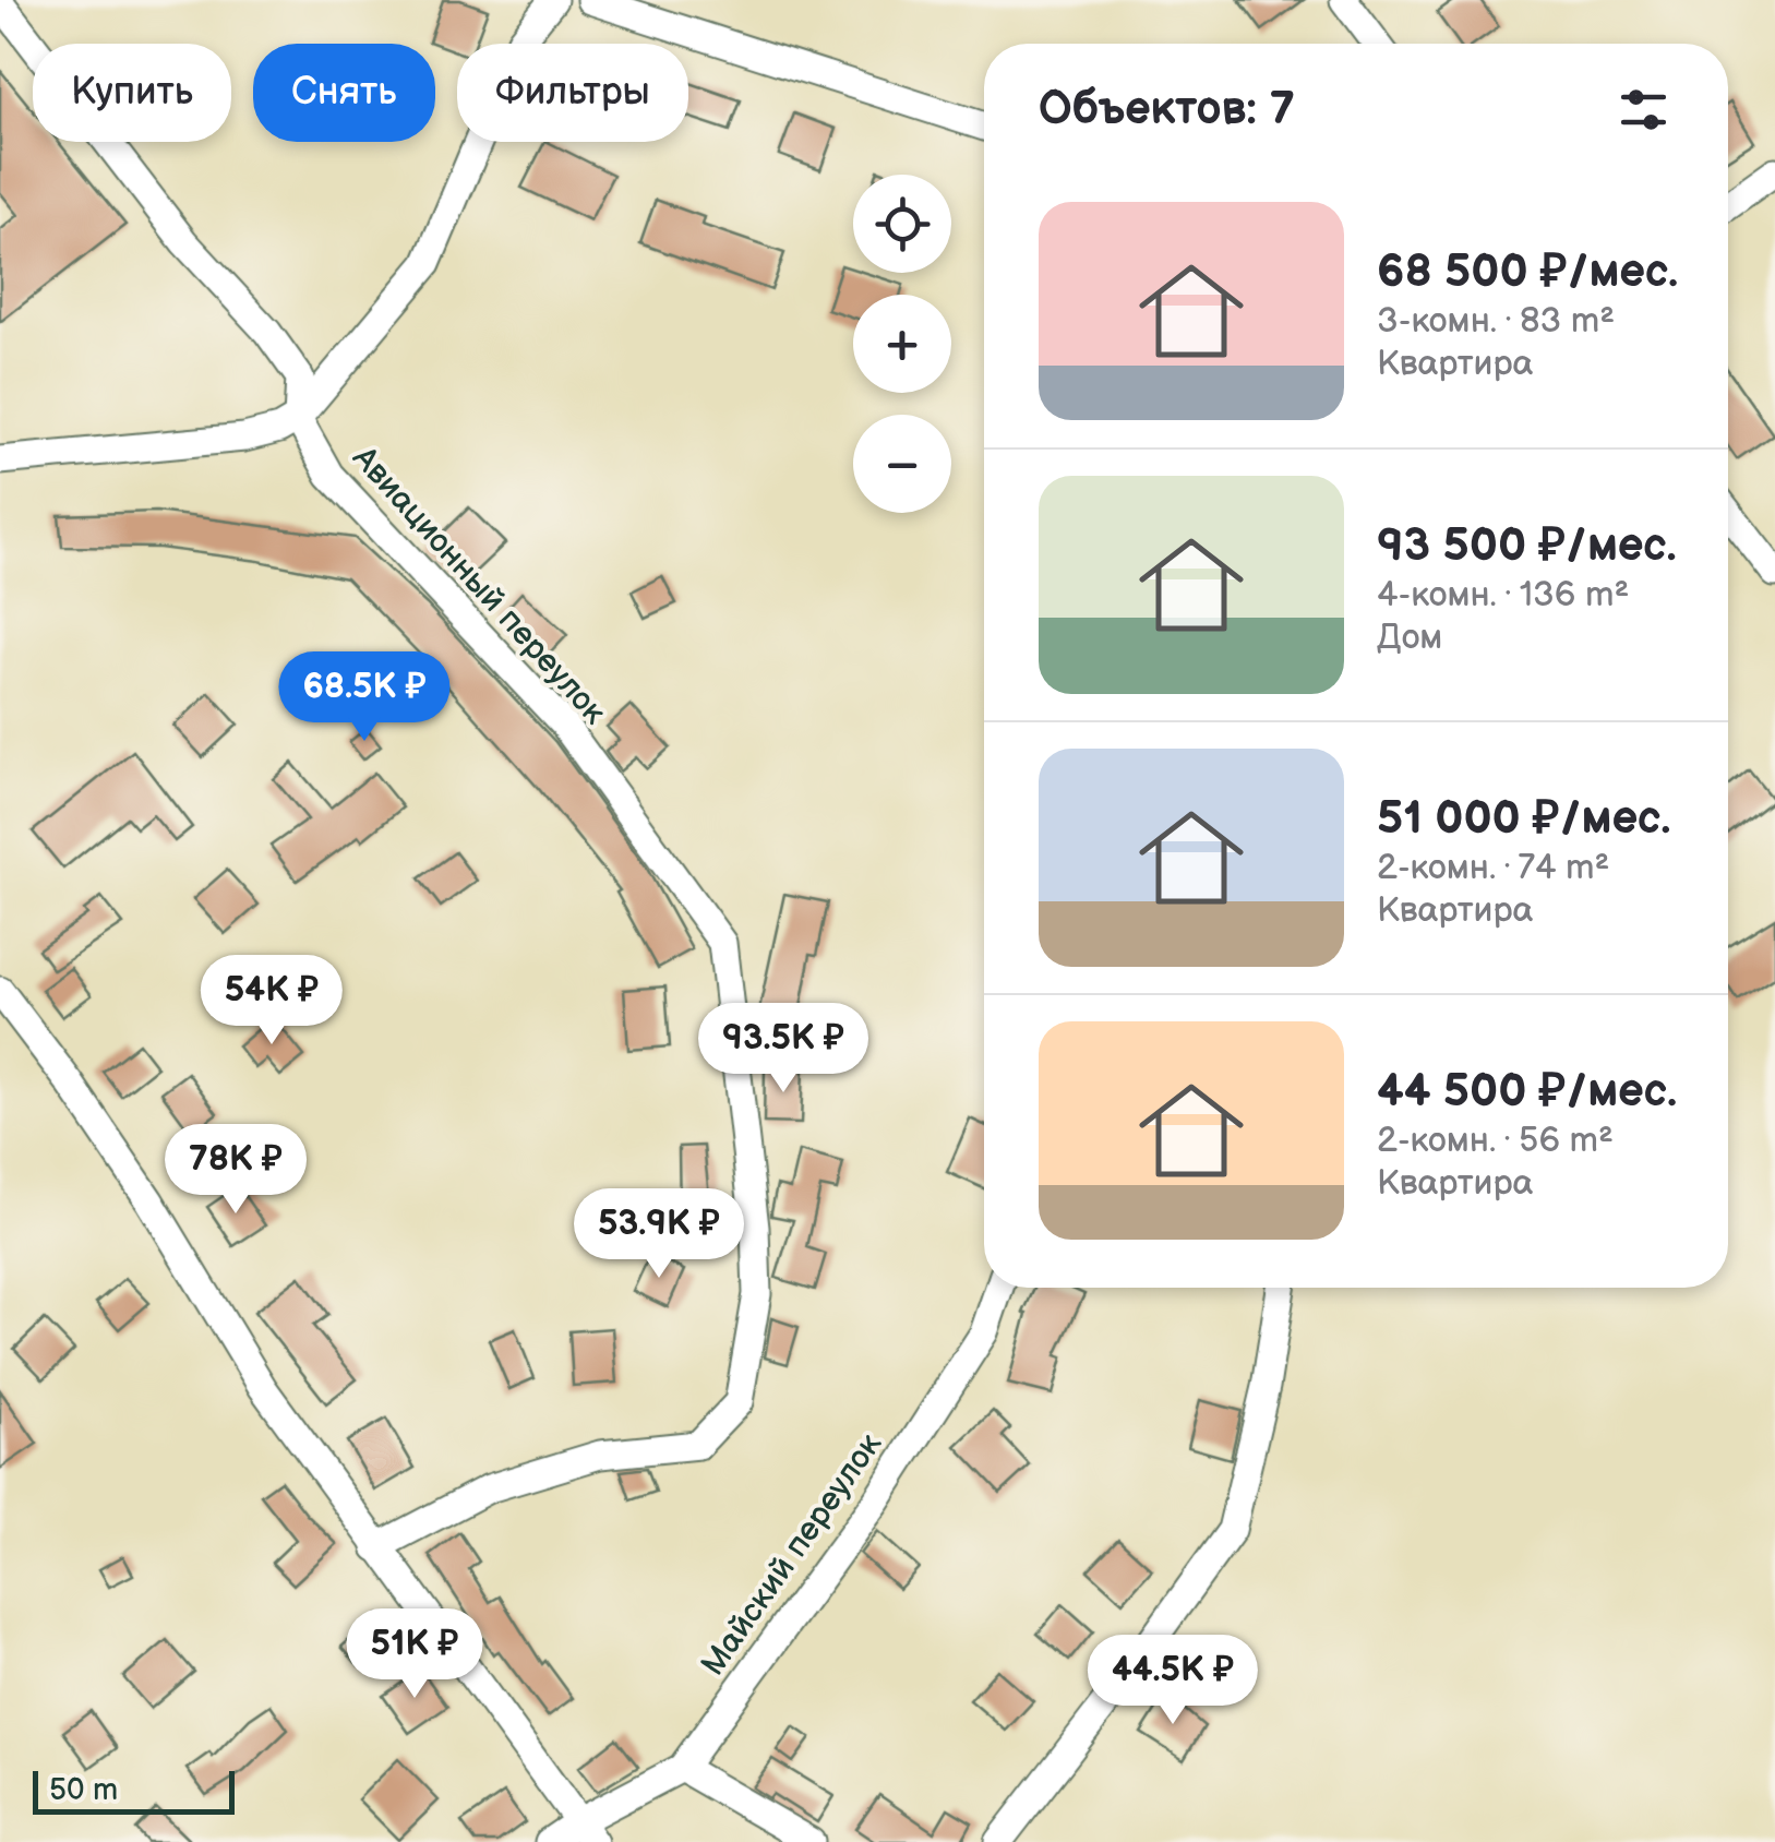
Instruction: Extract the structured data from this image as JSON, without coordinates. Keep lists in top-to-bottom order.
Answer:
{
  "streets": {
    "street": ["Авиационный переулок", "Майский переулок"]
  },
  "scale_bar": "50 m",
  "page": {
    "chip": ["Купить", "Снять", "Фильтры"],
    "heading": "Объектов: 7",
    "map_buttons": ["+", "−"],
    "list": [
      {
        "name": "68 500 ₽/мес.",
        "note": "3-комн. · 83 m² · Квартира"
      },
      {
        "name": "93 500 ₽/мес.",
        "note": "4-комн. · 136 m² · Дом"
      },
      {
        "name": "51 000 ₽/мес.",
        "note": "2-комн. · 74 m² · Квартира"
      },
      {
        "name": "44 500 ₽/мес.",
        "note": "2-комн. · 56 m² · Квартира"
      }
    ],
    "price": [
      "68.5K ₽",
      "54K ₽",
      "93.5K ₽",
      "78K ₽",
      "53.9K ₽",
      "51K ₽",
      "44.5K ₽"
    ],
    "scale": "50 m"
  }
}
